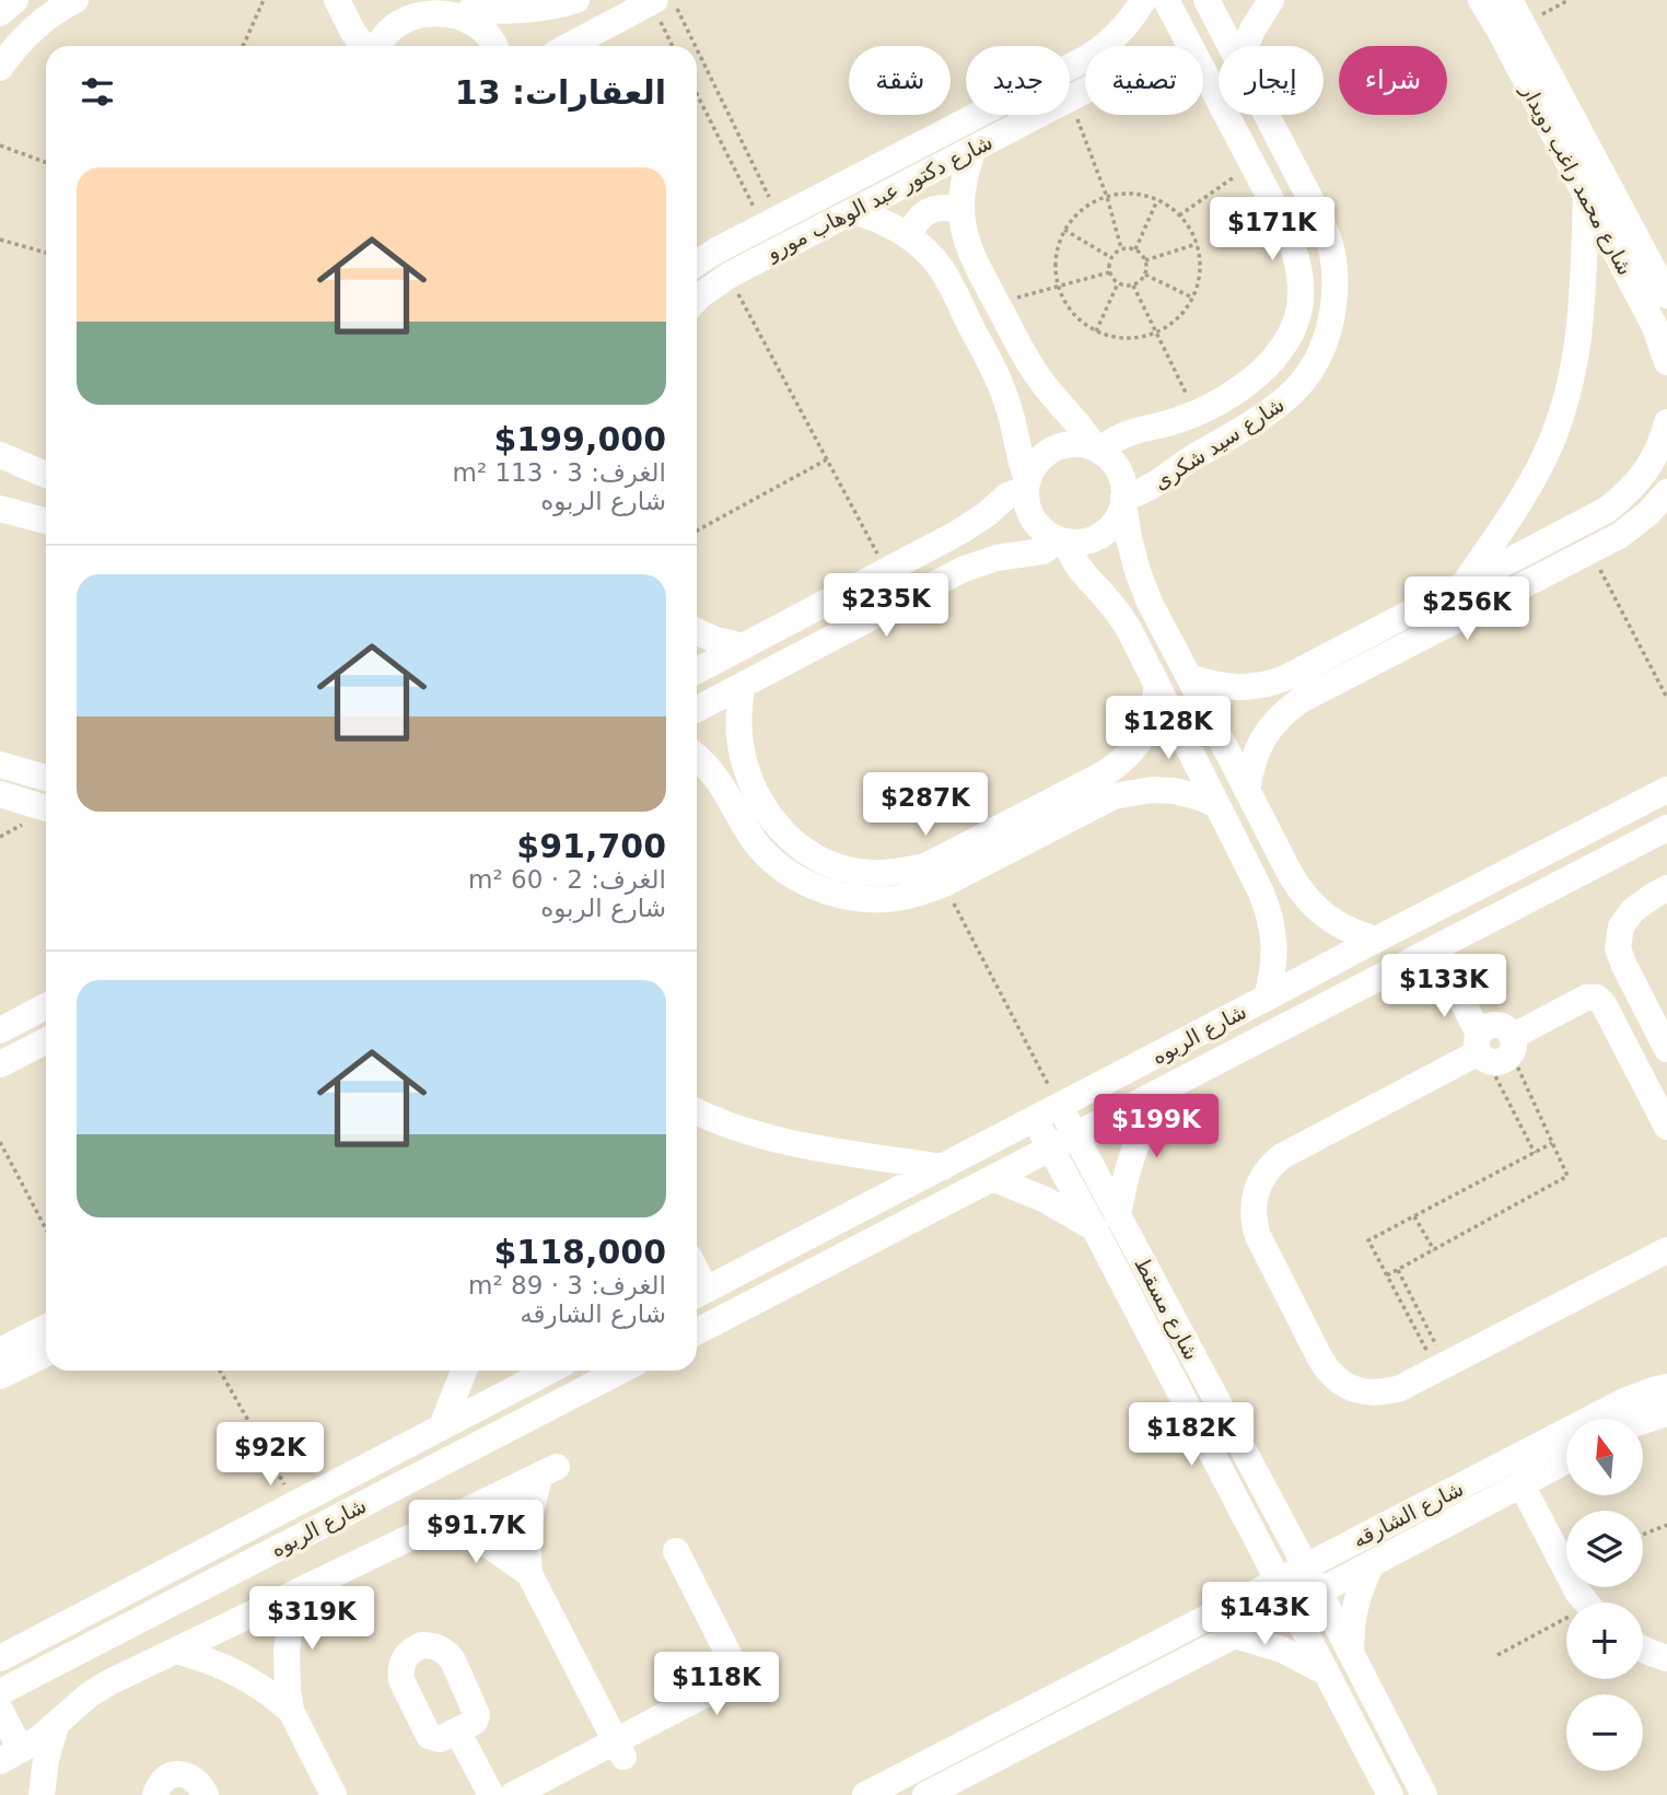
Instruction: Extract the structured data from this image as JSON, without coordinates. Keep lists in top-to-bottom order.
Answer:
{
  "streets": {
    "street": [
      "شارع محمد راغب دويدار",
      "شارع دكتور عبد الوهاب مورو",
      "شارع سيد شكرى",
      "شارع الربوه",
      "شارع مسقط",
      "شارع الشارقه"
    ]
  },
  "crossings": [
    ["شارع دكتور عبد الوهاب مورو", "شارع سيد شكرى"],
    ["شارع الربوه", "شارع مسقط"],
    ["شارع مسقط", "شارع الشارقه"]
  ],
  "north": "top",
  "page": {
    "chip": [
      "شراء",
      "إيجار",
      "تصفية",
      "جديد",
      "شقة"
    ],
    "heading": "العقارات: 13",
    "list": [
      {
        "name": "$199,000",
        "note": "الغرف: 3 · 113 m² · شارع الربوه"
      },
      {
        "name": "$91,700",
        "note": "الغرف: 2 · 60 m² · شارع الربوه"
      },
      {
        "name": "$118,000",
        "note": "الغرف: 3 · 89 m² · شارع الشارقه"
      }
    ],
    "price": [
      "$171K",
      "$235K",
      "$256K",
      "$128K",
      "$287K",
      "$133K",
      "$199K",
      "$182K",
      "$92K",
      "$91.7K",
      "$143K",
      "$319K",
      "$118K"
    ],
    "map_buttons": ["+", "−"]
  }
}
